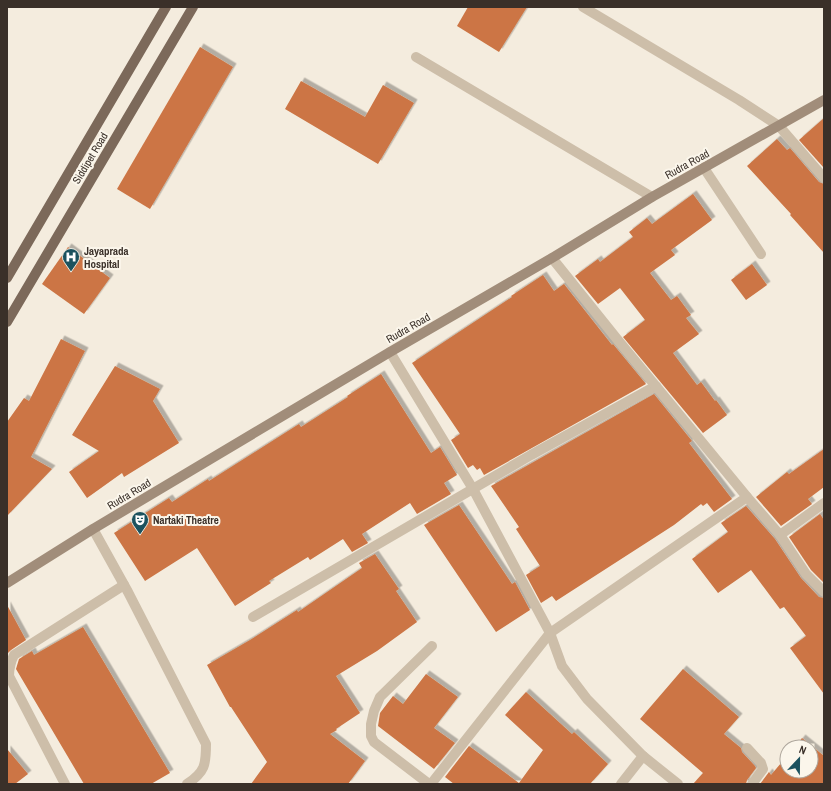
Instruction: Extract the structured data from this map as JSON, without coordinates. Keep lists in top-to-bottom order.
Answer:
{
  "streets": {
    "main road": ["Siddipet Road", "Rudra Road"]
  },
  "places": {
    "hospital": ["Jayaprada Hospital"],
    "theatre": ["Nartaki Theatre"]
  },
  "north": "top"
}
